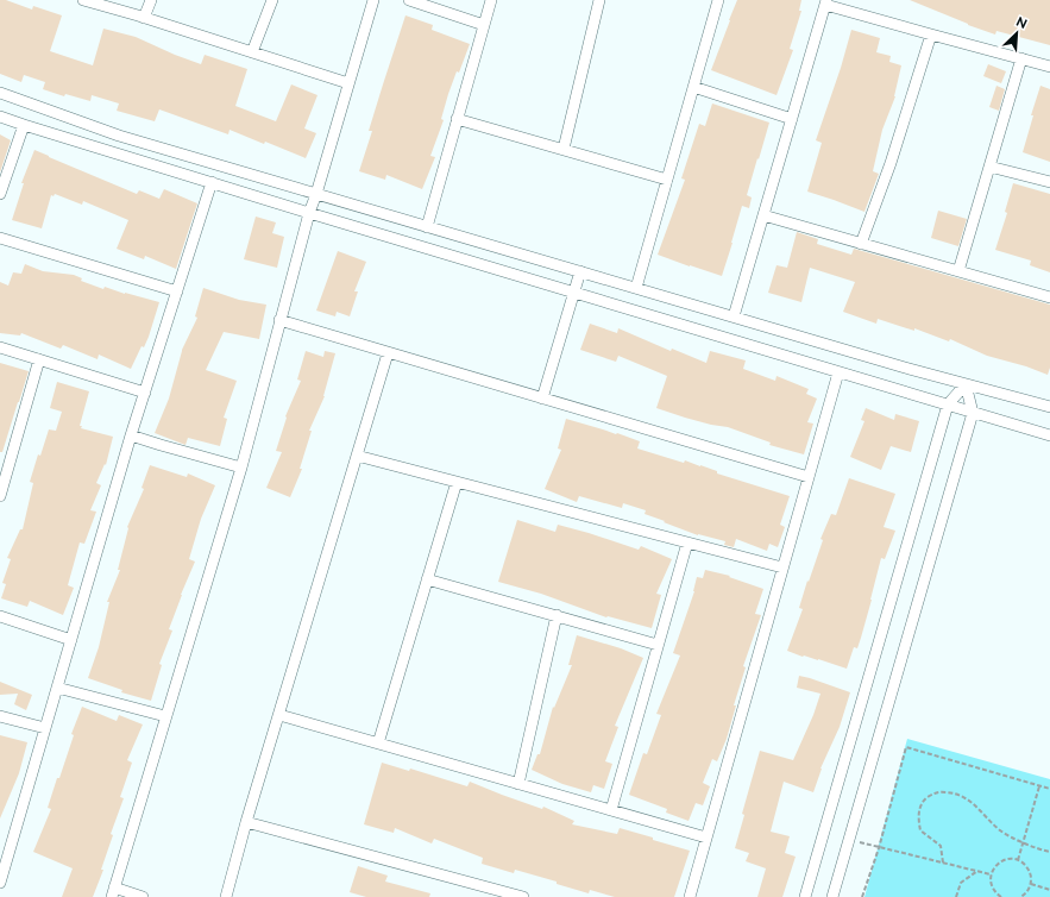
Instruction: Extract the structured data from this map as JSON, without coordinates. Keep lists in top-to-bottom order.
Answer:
{
  "north": "top right"
}
